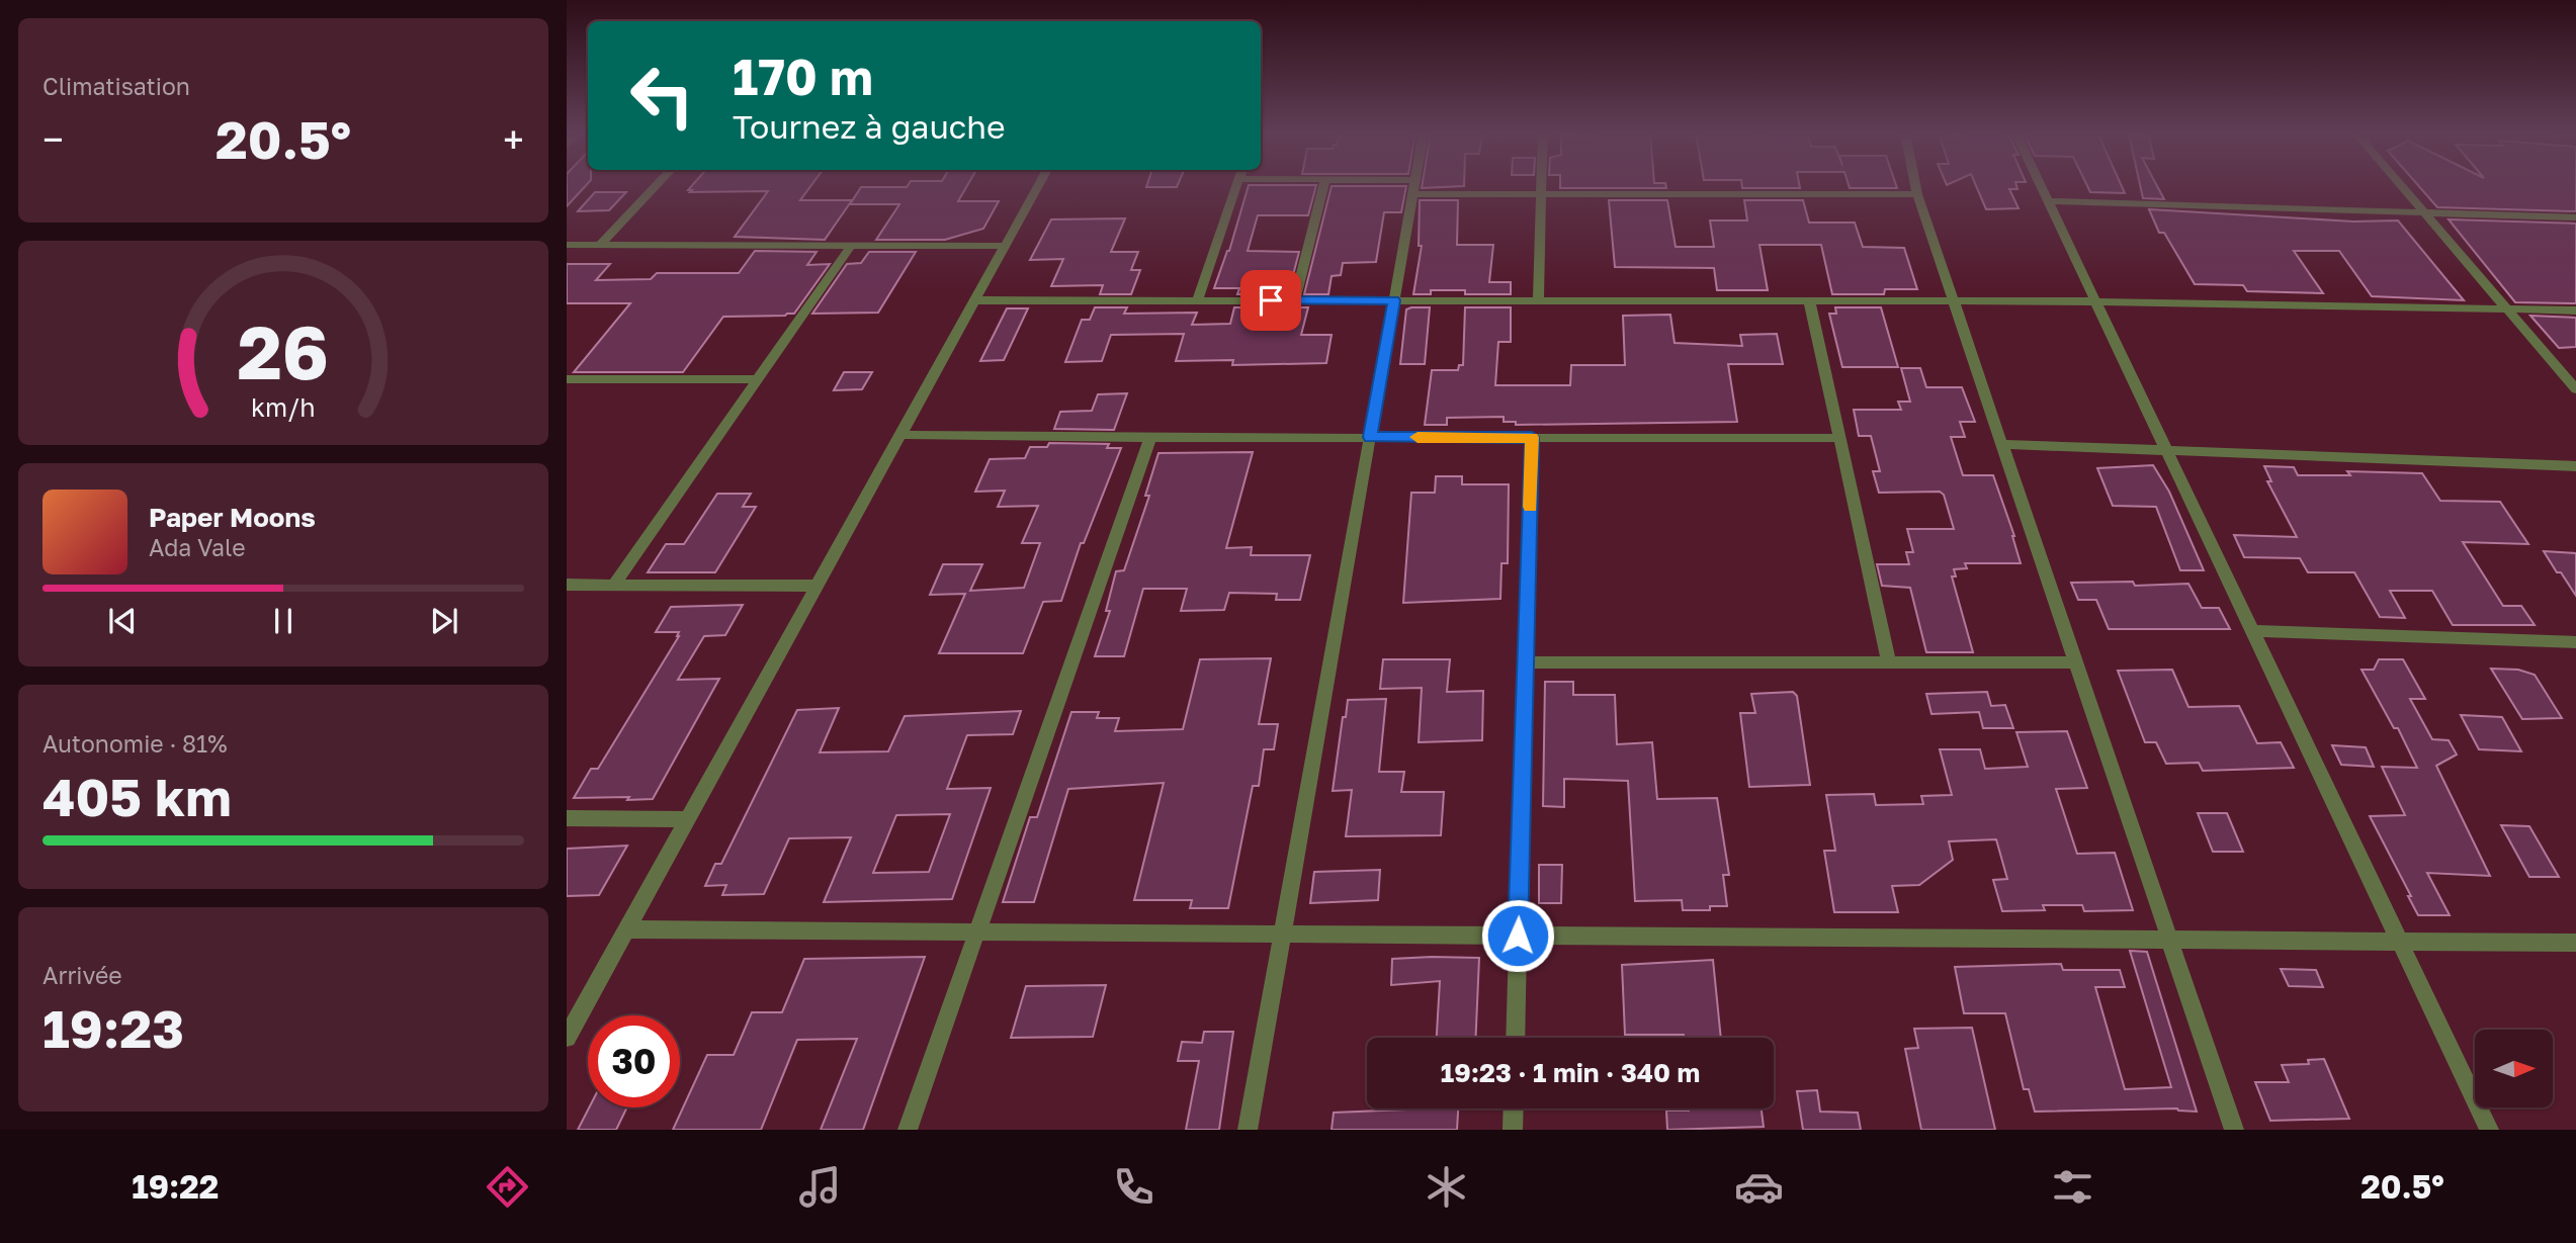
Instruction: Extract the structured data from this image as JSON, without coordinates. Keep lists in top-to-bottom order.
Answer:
{
  "north": "right",
  "page": {
    "tile": [
      "Climatisation",
      ["Autonomie · 81%", "405 km"],
      ["Arrivée", "19:23"]
    ],
    "turn": ["170 m", "Tournez à gauche"],
    "heat": ["−", "20.5°", "+"],
    "song": ["Paper Moons", "Ada Vale"],
    "limit": "30",
    "trip": "19:23 · 1 min · 340 m",
    "tabs": ["19:22", "20.5°"],
    "gauge": ["26", "km/h"]
  }
}
